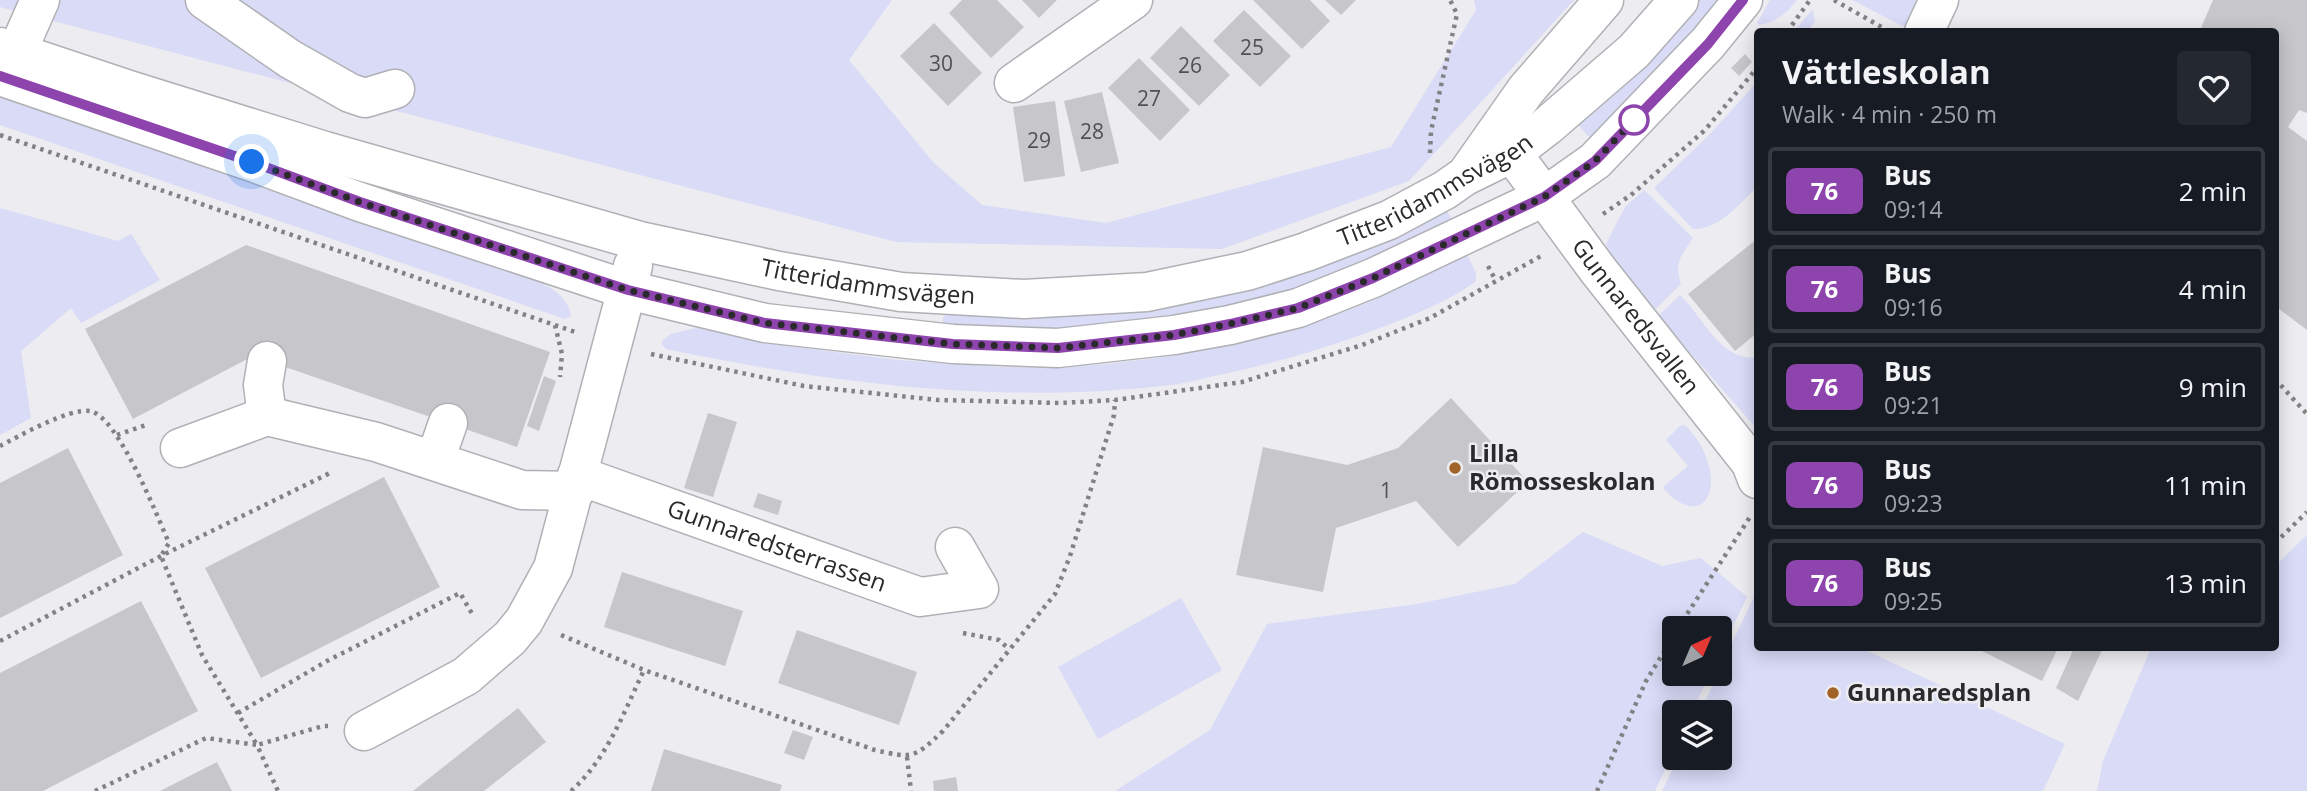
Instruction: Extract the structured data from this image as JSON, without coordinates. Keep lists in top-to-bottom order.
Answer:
{
  "streets": {
    "street": ["Titteridammsvägen", "Gunnaredsvallen", "Gunnaredsterrassen"]
  },
  "crossings": [
    ["Titteridammsvägen", "Gunnaredsvallen"]
  ],
  "places": ["Lilla Römosseskolan", "Gunnaredsplan"],
  "lines": ["bus line 76"],
  "house_numbers": [
    "25",
    "30",
    "26",
    "27",
    "28",
    "29",
    "1"
  ],
  "north": "top right",
  "page": {
    "heading": ["Vättleskolan", "Walk · 4 min · 250 m"],
    "list": [
      {
        "mark": "76",
        "name": "Bus",
        "note": "09:14",
        "value": "2 min"
      },
      {
        "mark": "76",
        "name": "Bus",
        "note": "09:16",
        "value": "4 min"
      },
      {
        "mark": "76",
        "name": "Bus",
        "note": "09:21",
        "value": "9 min"
      },
      {
        "mark": "76",
        "name": "Bus",
        "note": "09:23",
        "value": "11 min"
      },
      {
        "mark": "76",
        "name": "Bus",
        "note": "09:25",
        "value": "13 min"
      }
    ]
  }
}
